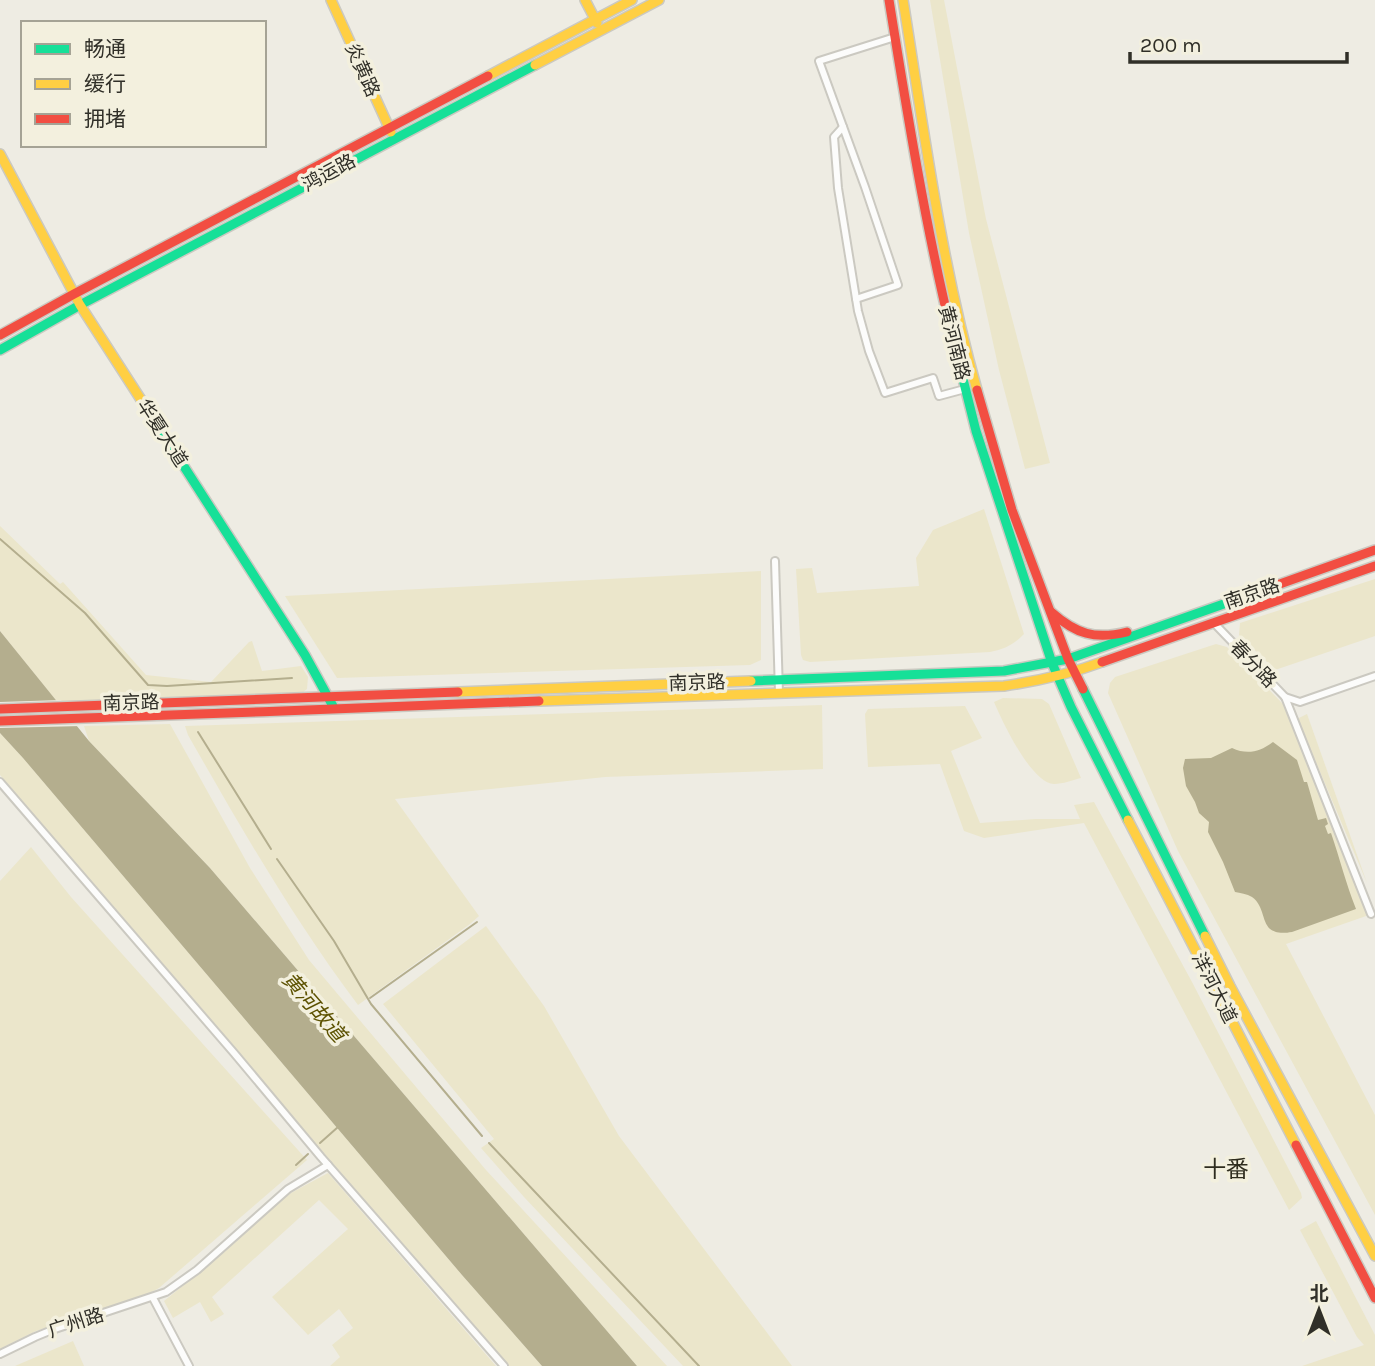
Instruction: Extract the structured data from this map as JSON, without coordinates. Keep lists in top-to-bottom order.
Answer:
{
  "streets": {
    "main road": [
      "炎黄路",
      "鸿运路",
      "黄河南路",
      "华夏大道",
      "南京路",
      "洋河大道"
    ],
    "street": ["春分路", "广州路"]
  },
  "crossings": [
    ["炎黄路", "鸿运路"],
    ["鸿运路", "华夏大道"],
    ["黄河南路", "南京路"],
    ["黄河南路", "洋河大道"],
    ["华夏大道", "南京路"],
    ["南京路", "春分路"],
    ["南京路", "洋河大道"]
  ],
  "districts": ["十番"],
  "water": ["黄河故道"],
  "legend": ["畅通", "缓行", "拥堵"],
  "scale_bar": "200 m",
  "north": "top"
}
